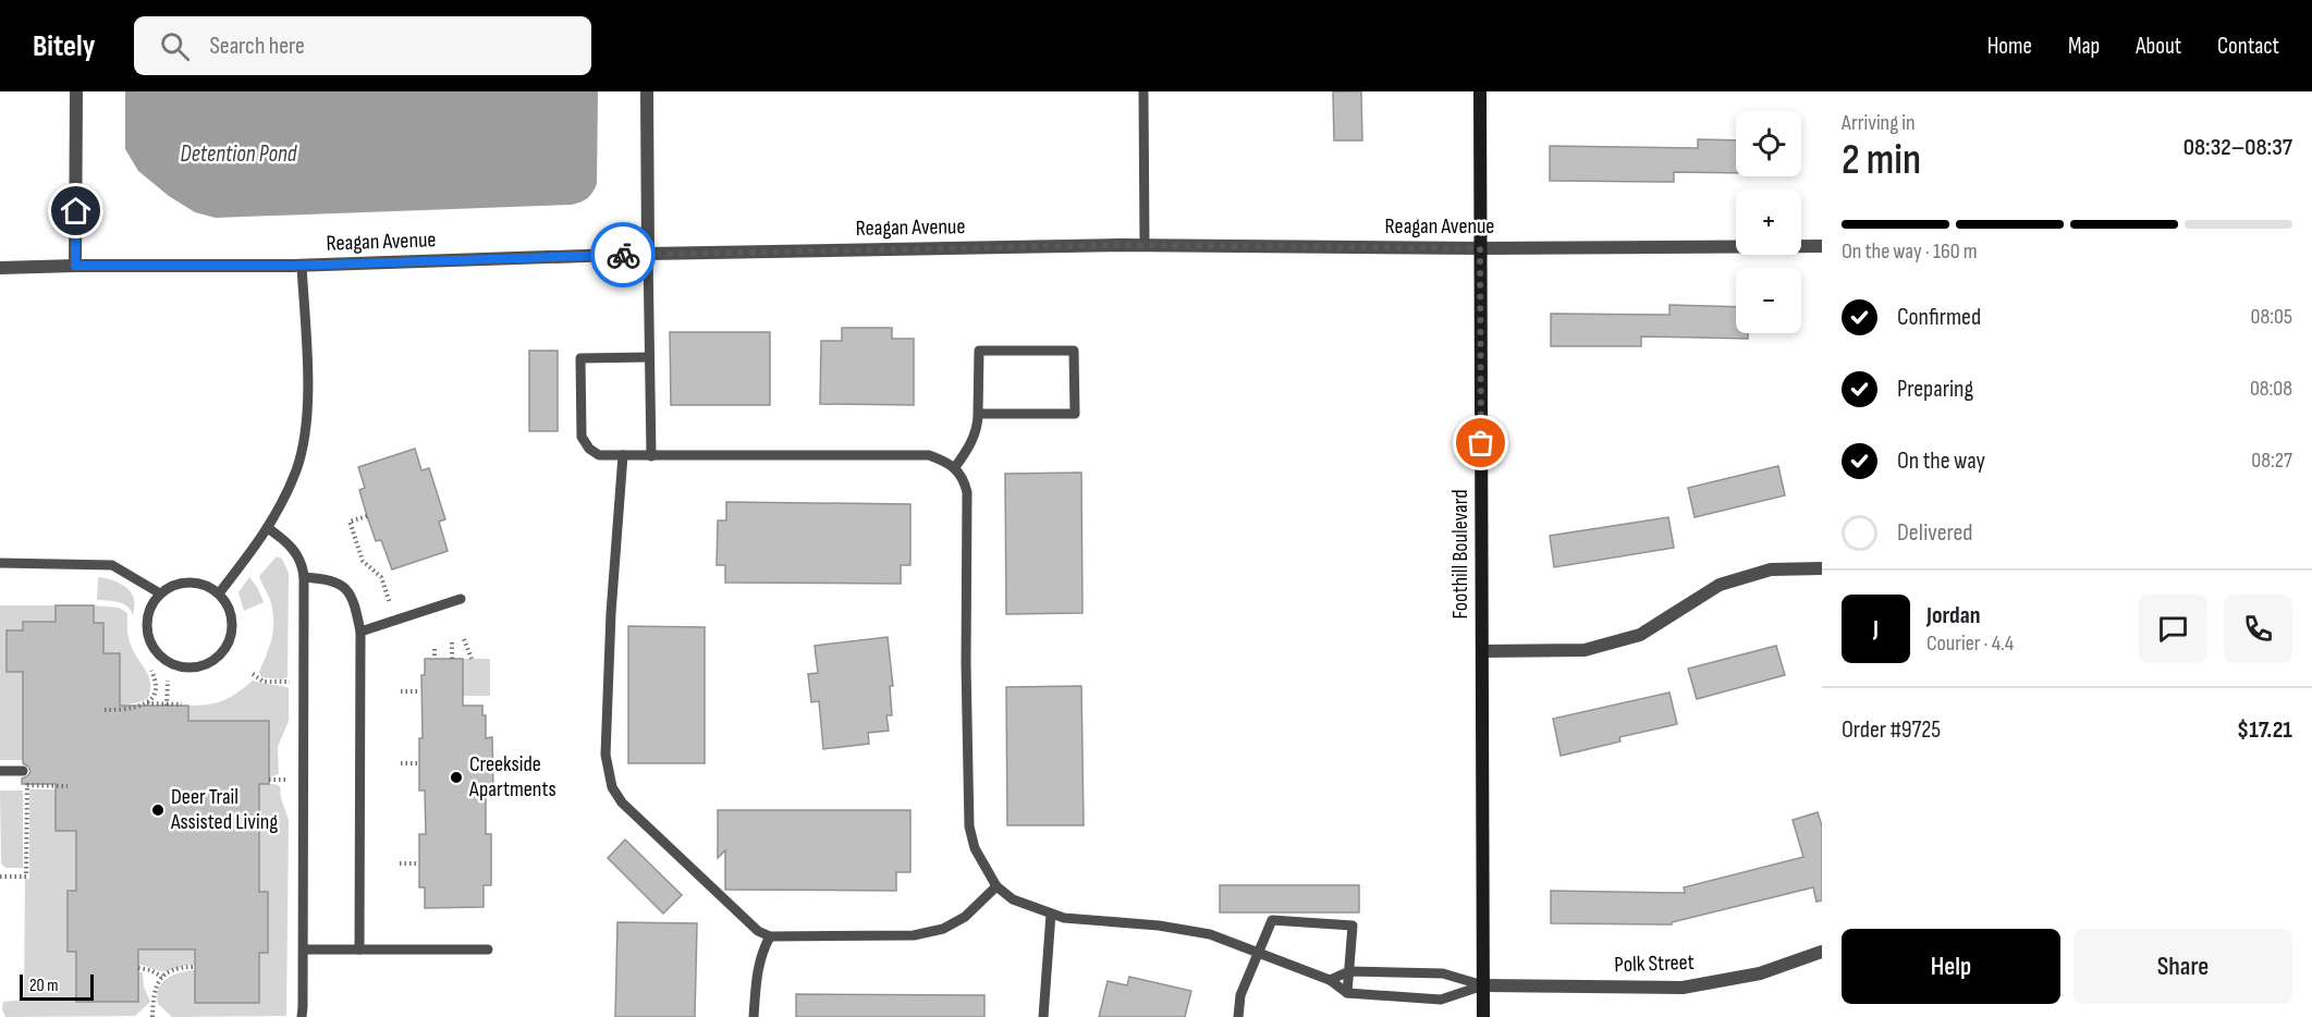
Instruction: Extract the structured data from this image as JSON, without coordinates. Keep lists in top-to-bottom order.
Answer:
{
  "streets": {
    "main road": ["Foothill Boulevard"],
    "street": ["Reagan Avenue", "Polk Street"]
  },
  "crossings": [
    ["Reagan Avenue", "Foothill Boulevard"],
    ["Foothill Boulevard", "Polk Street"]
  ],
  "water": ["Detention Pond"],
  "places": ["Creekside Apartments", "Deer Trail Assisted Living"],
  "scale_bar": "20 m",
  "page": {
    "header": "Bitely",
    "search": "Search here",
    "nav": [
      "Home",
      "Map",
      "About",
      "Contact"
    ],
    "heading": ["2 min", "Arriving in", "08:32–08:37"],
    "panel": [
      "Jordan",
      "Courier · 4.4",
      "Order #9725",
      "$17.21"
    ],
    "map_buttons": ["+", "−"],
    "bar": "On the way · 160 m",
    "list": [
      ["Confirmed", "08:05"],
      ["Preparing", "08:08"],
      ["On the way", "08:27"],
      "Delivered"
    ],
    "round": "J",
    "buttons": ["Help", "Share"],
    "scale": "20 m"
  }
}
